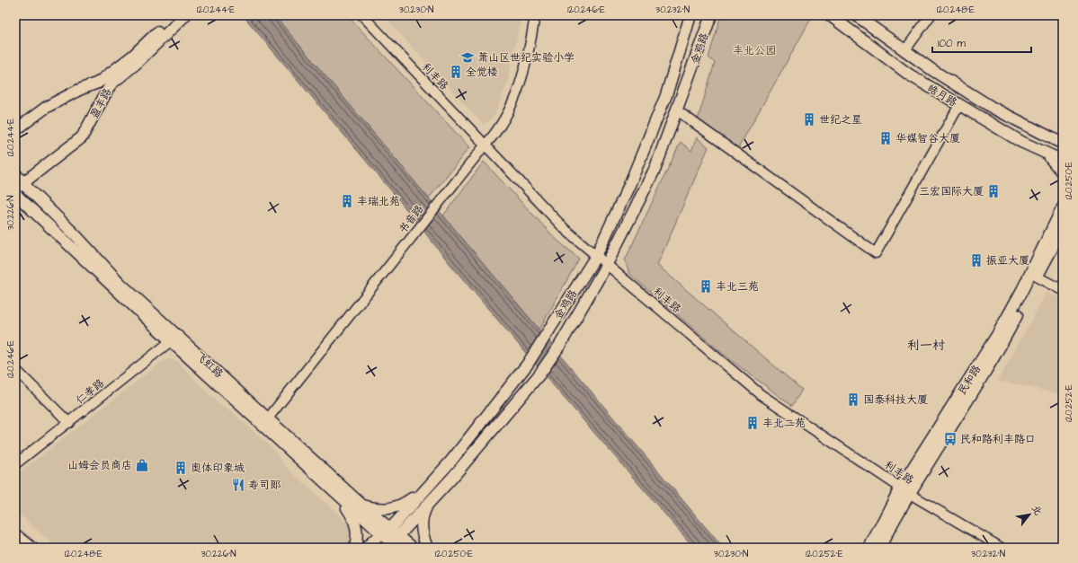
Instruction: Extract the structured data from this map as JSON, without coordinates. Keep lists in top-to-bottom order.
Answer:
{
  "streets": {
    "main road": [
      "金鸡路",
      "皓月路",
      "盈丰路",
      "飞虹路",
      "民和路"
    ],
    "street": ["利丰路", "书音路", "仁孝路"]
  },
  "crossings": [
    ["金鸡路", "利丰路"],
    ["金鸡路", "飞虹路"],
    ["利丰路", "书音路"],
    ["利丰路", "民和路"],
    ["盈丰路", "飞虹路"],
    ["书音路", "飞虹路"],
    ["飞虹路", "仁孝路"]
  ],
  "districts": ["利一村"],
  "parks": ["丰北公园"],
  "places": {
    "school or university": ["萧山区世纪实验小学"],
    "building": [
      "全觉楼",
      "世纪之星",
      "华媒智谷大厦",
      "三宏国际大厦",
      "丰瑞北苑",
      "振亚大厦",
      "丰北三苑",
      "国泰科技大厦",
      "丰北二苑",
      "奥体印象城"
    ],
    "bus stop": ["民和路利丰路口"],
    "shop": ["山姆会员商店"],
    "restaurant": ["寿司郎"]
  },
  "scale_bar": "100 m",
  "north": "top right",
  "coordinates": [
    "120.244°E",
    "30.230°N",
    "120.246°E",
    "30.232°N",
    "120.248°E",
    "120.250°E",
    "30.226°N",
    "120.252°E"
  ]
}
